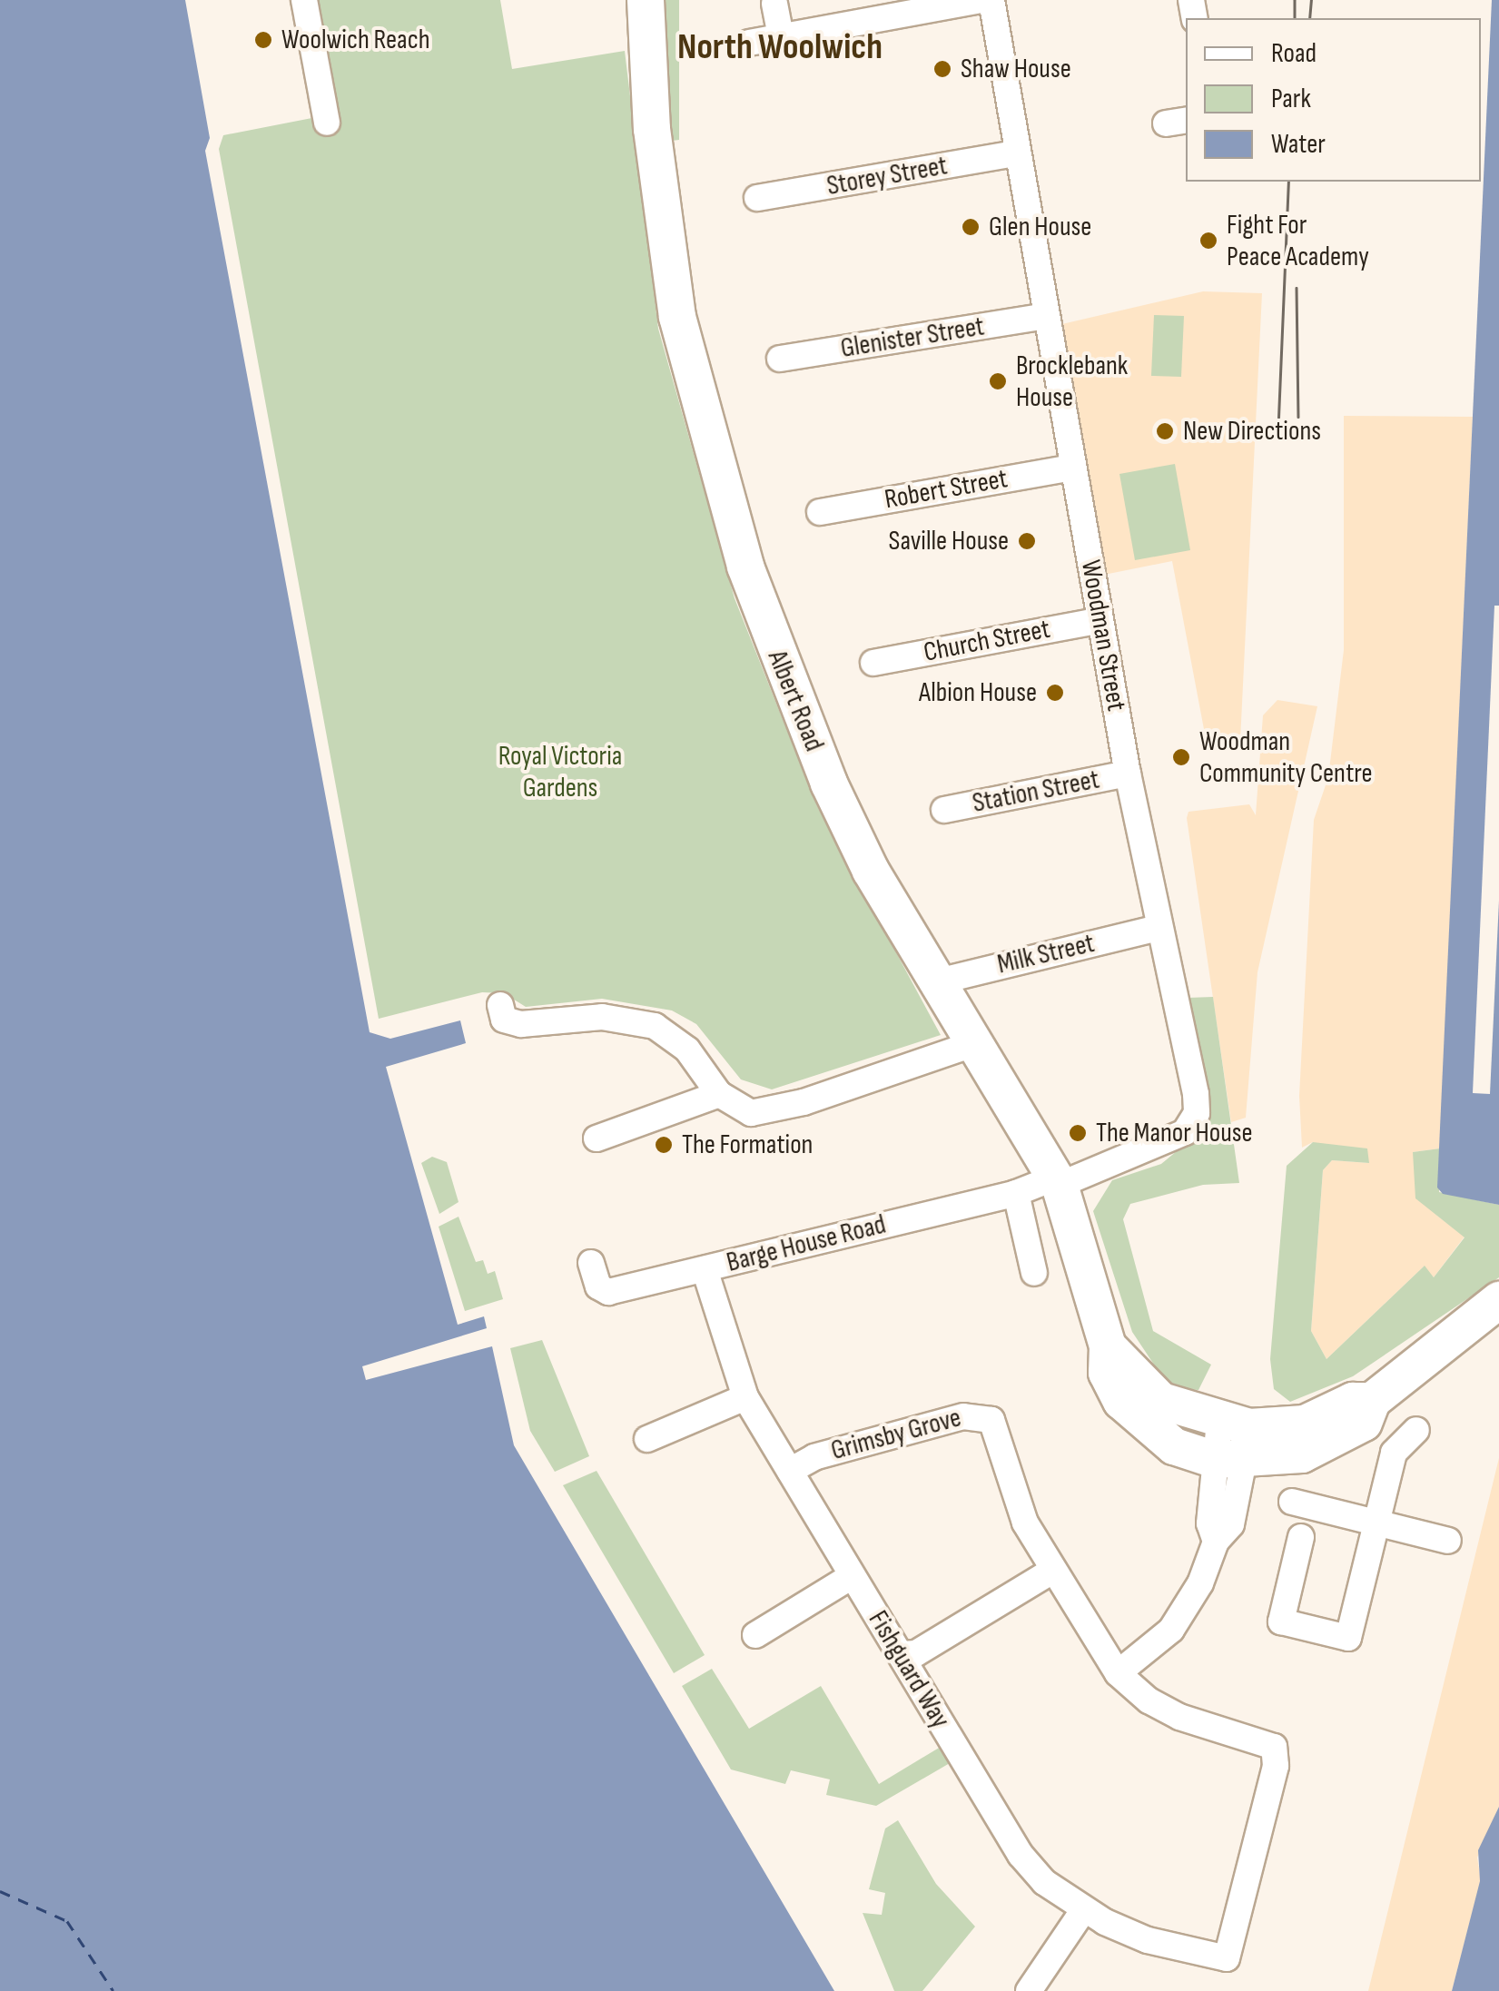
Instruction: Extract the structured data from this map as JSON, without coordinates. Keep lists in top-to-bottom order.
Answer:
{
  "streets": {
    "highway": ["Albert Road"],
    "street": [
      "Storey Street",
      "Glenister Street",
      "Robert Street",
      "Woodman Street",
      "Church Street",
      "Station Street",
      "Milk Street",
      "Barge House Road",
      "Grimsby Grove",
      "Fishguard Way"
    ]
  },
  "crossings": [
    ["Storey Street", "Woodman Street"],
    ["Glenister Street", "Woodman Street"],
    ["Robert Street", "Woodman Street"],
    ["Woodman Street", "Church Street"],
    ["Woodman Street", "Albert Road"],
    ["Woodman Street", "Station Street"],
    ["Woodman Street", "Milk Street"],
    ["Woodman Street", "Barge House Road"],
    ["Albert Road", "Milk Street"],
    ["Albert Road", "Barge House Road"],
    ["Barge House Road", "Fishguard Way"],
    ["Grimsby Grove", "Fishguard Way"]
  ],
  "districts": ["North Woolwich"],
  "parks": ["Royal Victoria Gardens"],
  "places": [
    "Woolwich Reach",
    "Shaw House",
    "Glen House",
    "Fight For Peace Academy",
    "Brocklebank House",
    "New Directions",
    "Saville House",
    "Albion House",
    "Woodman Community Centre",
    "The Manor House",
    "The Formation"
  ],
  "legend": ["Road", "Park", "Water"]
}
